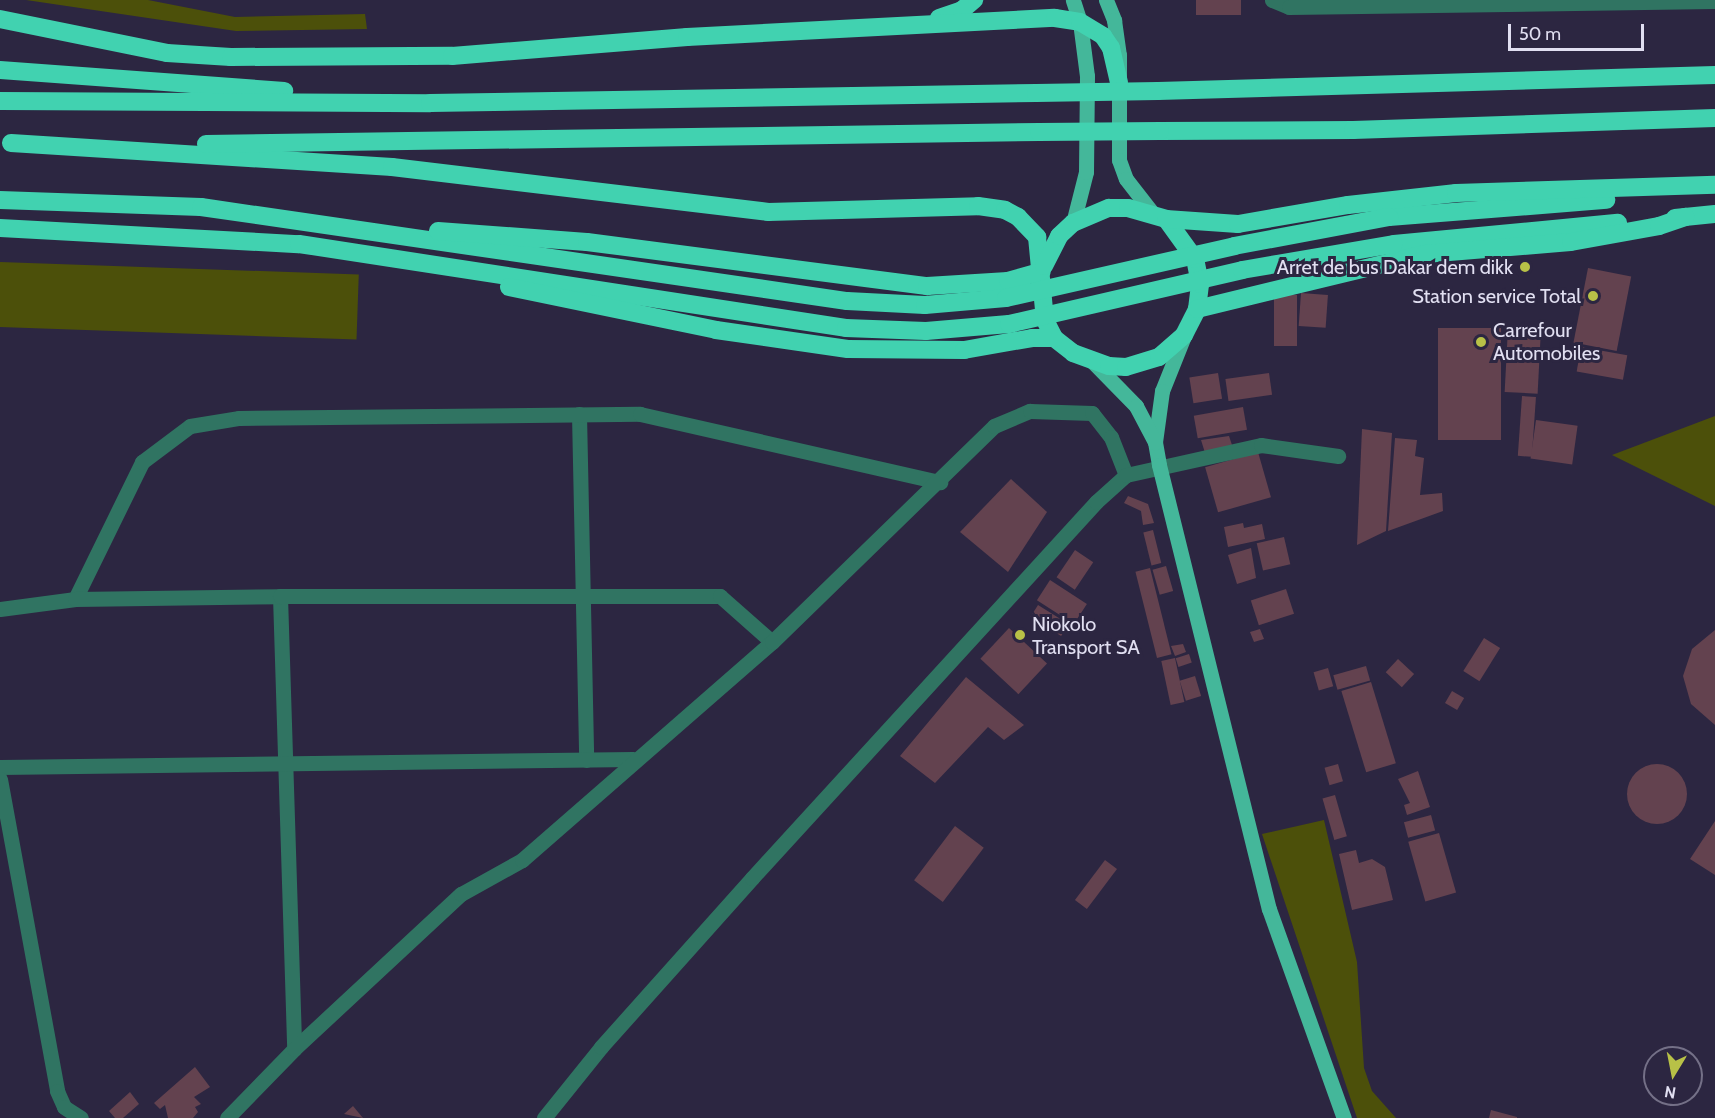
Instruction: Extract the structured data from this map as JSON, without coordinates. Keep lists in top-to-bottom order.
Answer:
{
  "places": [
    "Arret de bus Dakar dem dikk",
    "Station service Total",
    "Carrefour Automobiles",
    "Niokolo Transport SA"
  ],
  "scale_bar": "50 m",
  "north": "bottom"
}
